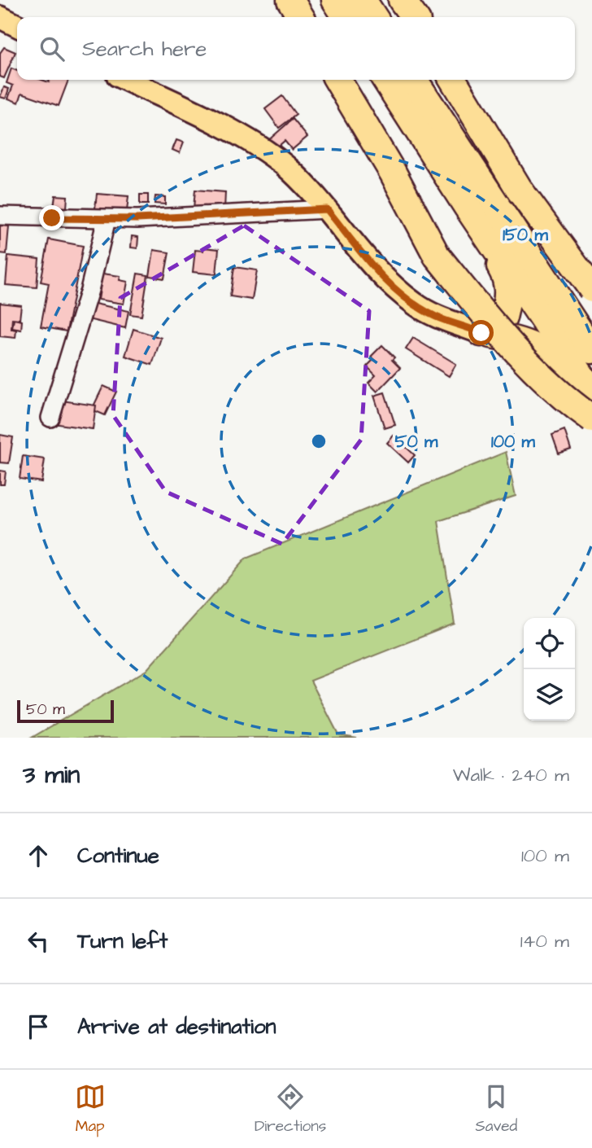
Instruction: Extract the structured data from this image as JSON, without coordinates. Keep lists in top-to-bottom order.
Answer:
{
  "scale_bar": "50 m",
  "page": {
    "search": "Search here",
    "scale": "50 m",
    "heading": ["3 min", "Walk · 240 m"],
    "list": [
      ["Continue", "100 m"],
      ["Turn left", "140 m"],
      "Arrive at destination"
    ],
    "nav": ["Map", "Directions", "Saved"]
  },
  "rings": ["150 m", "50 m", "100 m"]
}
